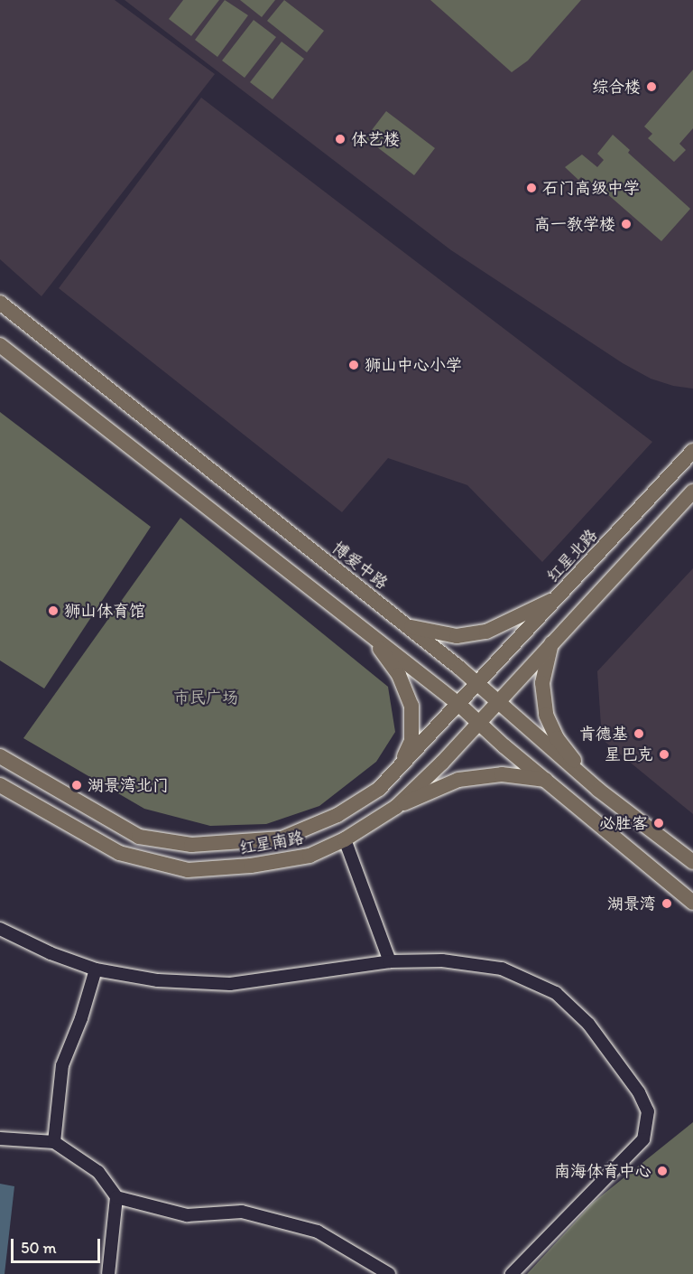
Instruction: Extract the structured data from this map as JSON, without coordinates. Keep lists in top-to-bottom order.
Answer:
{
  "streets": {
    "main road": ["红星北路", "博爱中路", "红星南路"]
  },
  "crossings": [
    ["红星北路", "博爱中路"],
    ["红星北路", "红星南路"],
    ["博爱中路", "红星南路"]
  ],
  "parks": ["市民广场"],
  "places": [
    "综合楼",
    "体艺楼",
    "石门高级中学",
    "高一教学楼",
    "狮山中心小学",
    "狮山体育馆",
    "肯德基",
    "星巴克",
    "湖景湾北门",
    "必胜客",
    "湖景湾",
    "南海体育中心"
  ],
  "scale_bar": "50 m"
}
